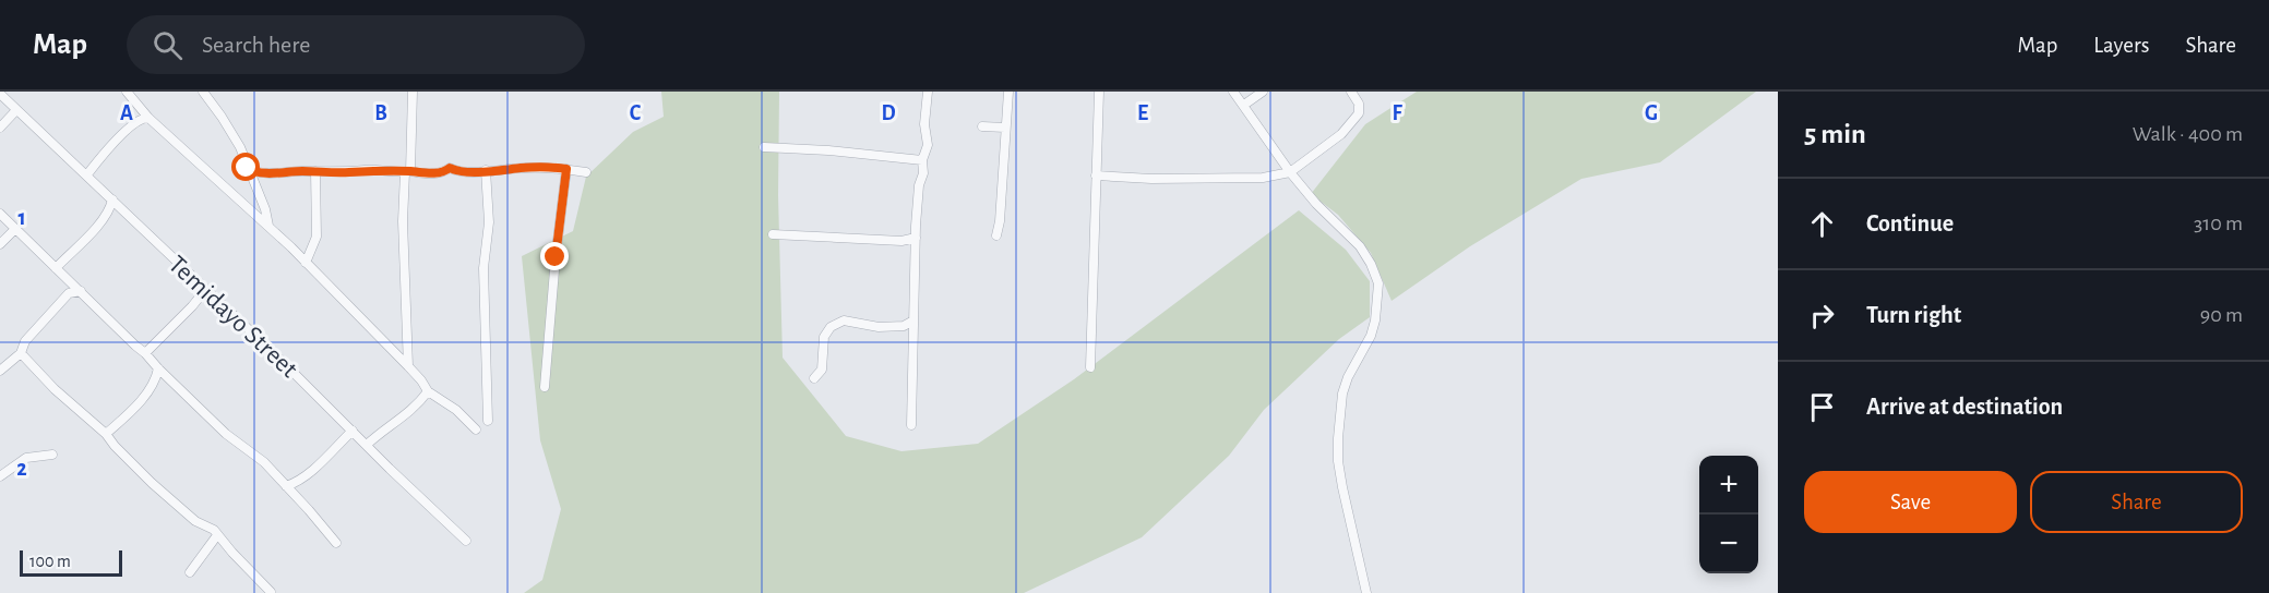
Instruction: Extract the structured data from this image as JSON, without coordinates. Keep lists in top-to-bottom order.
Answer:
{
  "streets": {
    "street": ["Temidayo Street"]
  },
  "scale_bar": "100 m",
  "page": {
    "header": "Map",
    "search": "Search here",
    "nav": ["Map", "Layers", "Share"],
    "heading": ["5 min", "Walk · 400 m"],
    "list": [
      ["Continue", "310 m"],
      ["Turn right", "90 m"],
      "Arrive at destination"
    ],
    "buttons": ["Save", "Share"],
    "map_buttons": ["+", "−"],
    "scale": "100 m"
  },
  "grid": {
    "columns": [
      "A",
      "B",
      "C",
      "D",
      "E",
      "F",
      "G"
    ],
    "rows": ["1", "2"]
  }
}
